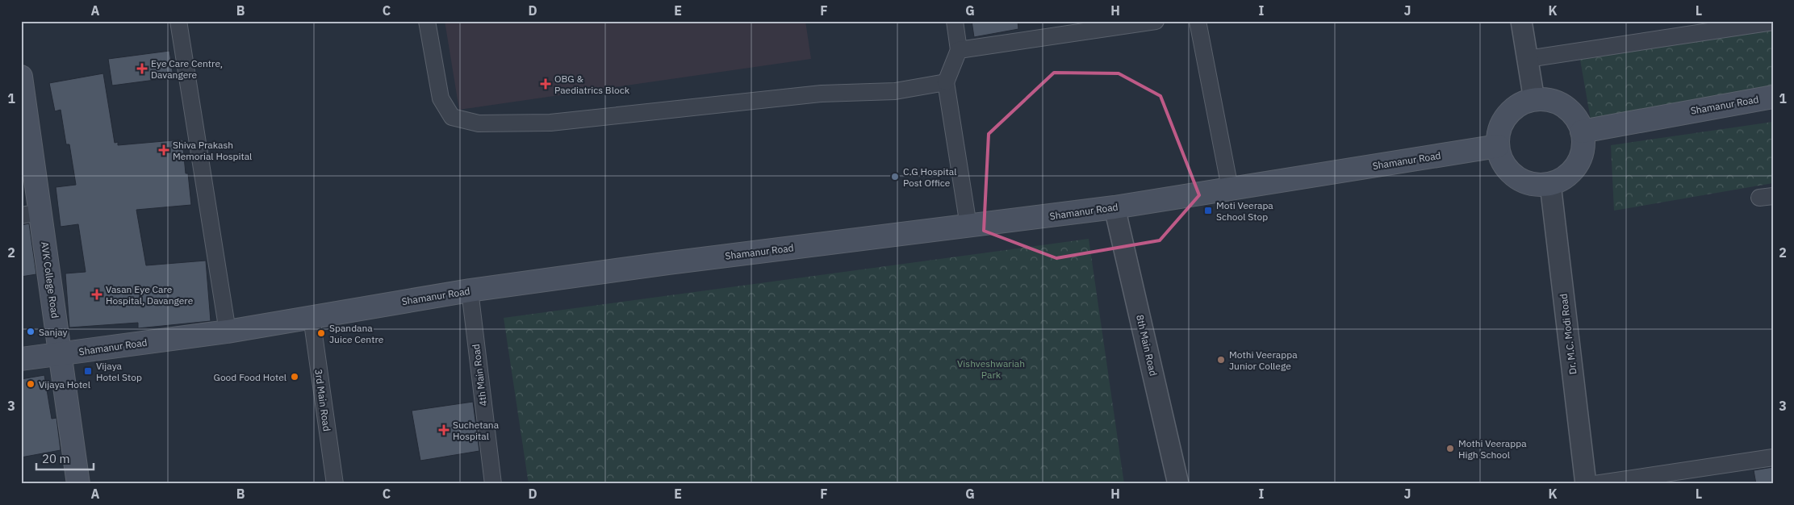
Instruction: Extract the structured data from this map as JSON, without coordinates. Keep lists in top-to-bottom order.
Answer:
{
  "streets": {
    "main road": ["Shamanur Road", "AVK College Road"],
    "street": [
      "Dr. M.C. Modi Road",
      "8th Main Road",
      "4th Main Road",
      "3rd Main Road"
    ]
  },
  "crossings": [
    ["Shamanur Road", "AVK College Road"],
    ["Shamanur Road", "Dr. M.C. Modi Road"],
    ["Shamanur Road", "8th Main Road"],
    ["Shamanur Road", "4th Main Road"],
    ["Shamanur Road", "3rd Main Road"]
  ],
  "parks": ["Vishveshwariah Park"],
  "places": {
    "health": [
      "Eye Care Centre, Davangere",
      "OBG & Paediatrics Block",
      "Shiva Prakash Memorial Hospital",
      "Vasan Eye Care Hospital, Davangere",
      "Suchetana Hospital"
    ],
    "other": [
      "C.G Hospital Post Office",
      "Sanjay",
      "Spandana Juice Centre",
      "Mothi Veerappa Junior College",
      "Good Food Hotel",
      "Vijaya Hotel",
      "Mothi Veerappa High School"
    ],
    "transit": ["Moti Veerapa School Stop", "Vijaya Hotel Stop"]
  },
  "scale_bar": "20 m",
  "grid": {
    "columns": [
      "A",
      "B",
      "C",
      "D",
      "E",
      "F",
      "G",
      "H",
      "I",
      "J",
      "K",
      "L"
    ],
    "rows": ["1", "2", "3"]
  }
}
